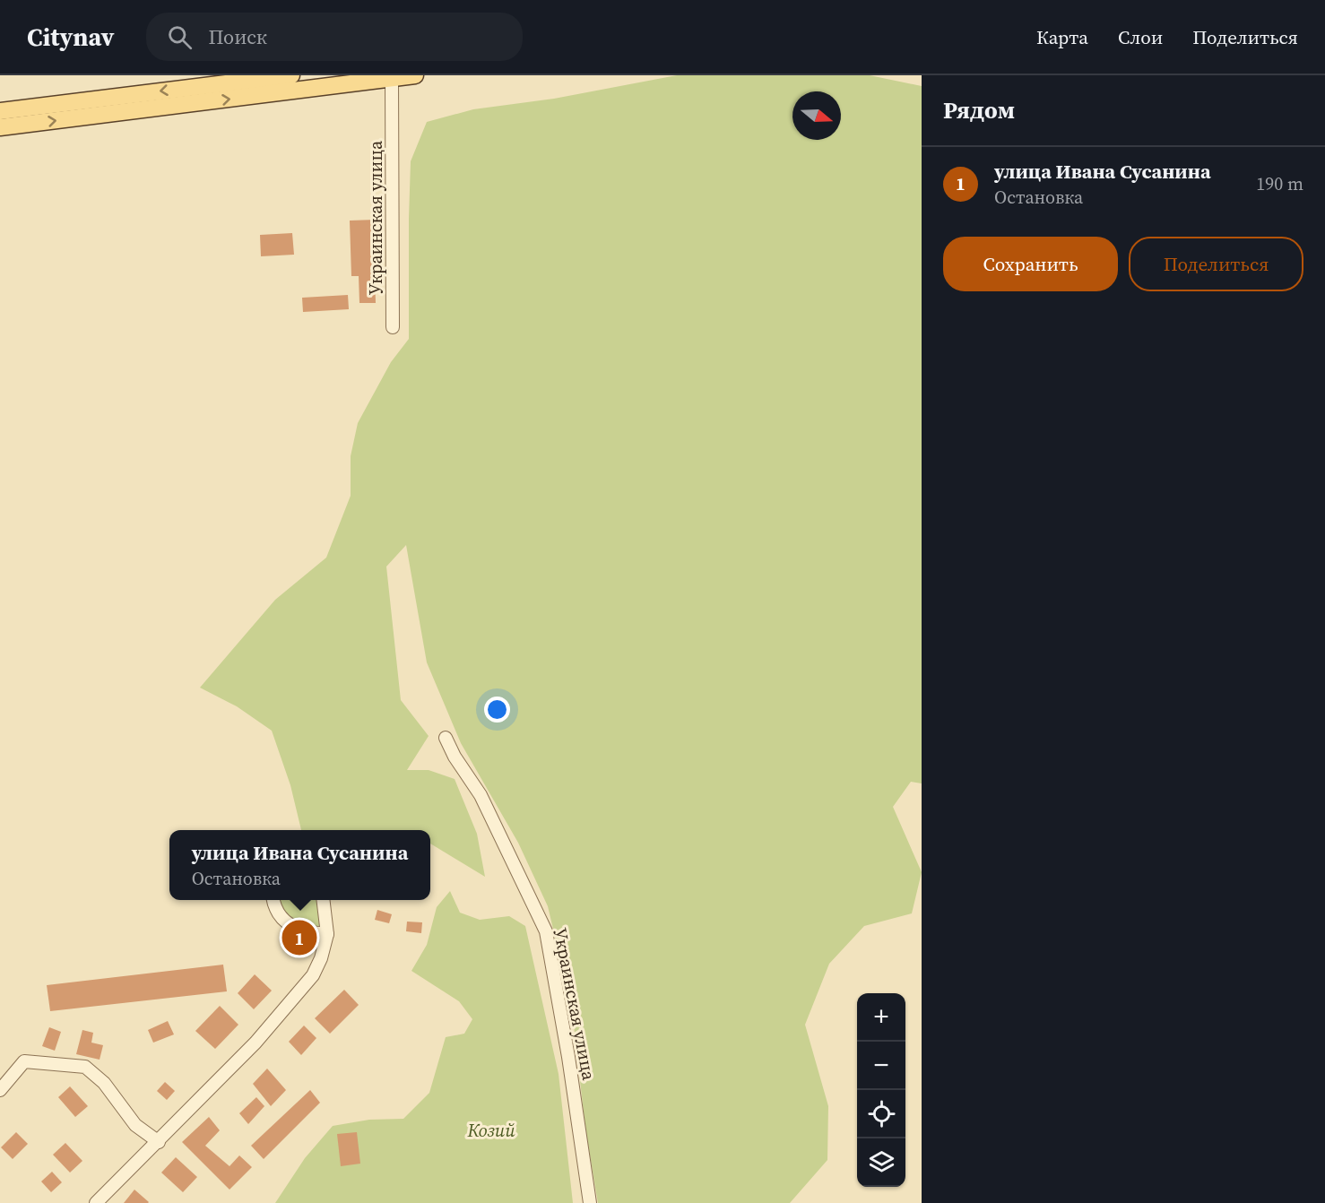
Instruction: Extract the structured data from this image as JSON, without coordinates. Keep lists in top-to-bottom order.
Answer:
{
  "streets": {
    "street": ["Украинская улица"]
  },
  "parks": ["Козий"],
  "north": "right",
  "page": {
    "header": "Citynav",
    "search": "Поиск",
    "nav": ["Карта", "Слои", "Поделиться"],
    "heading": "Рядом",
    "list": [
      {
        "mark": "1",
        "name": "улица Ивана Сусанина",
        "note": "Остановка",
        "value": "190 m"
      }
    ],
    "buttons": ["Сохранить", "Поделиться"],
    "popup": ["улица Ивана Сусанина", "Остановка"],
    "pins": "1",
    "map_buttons": ["+", "−"]
  }
}
